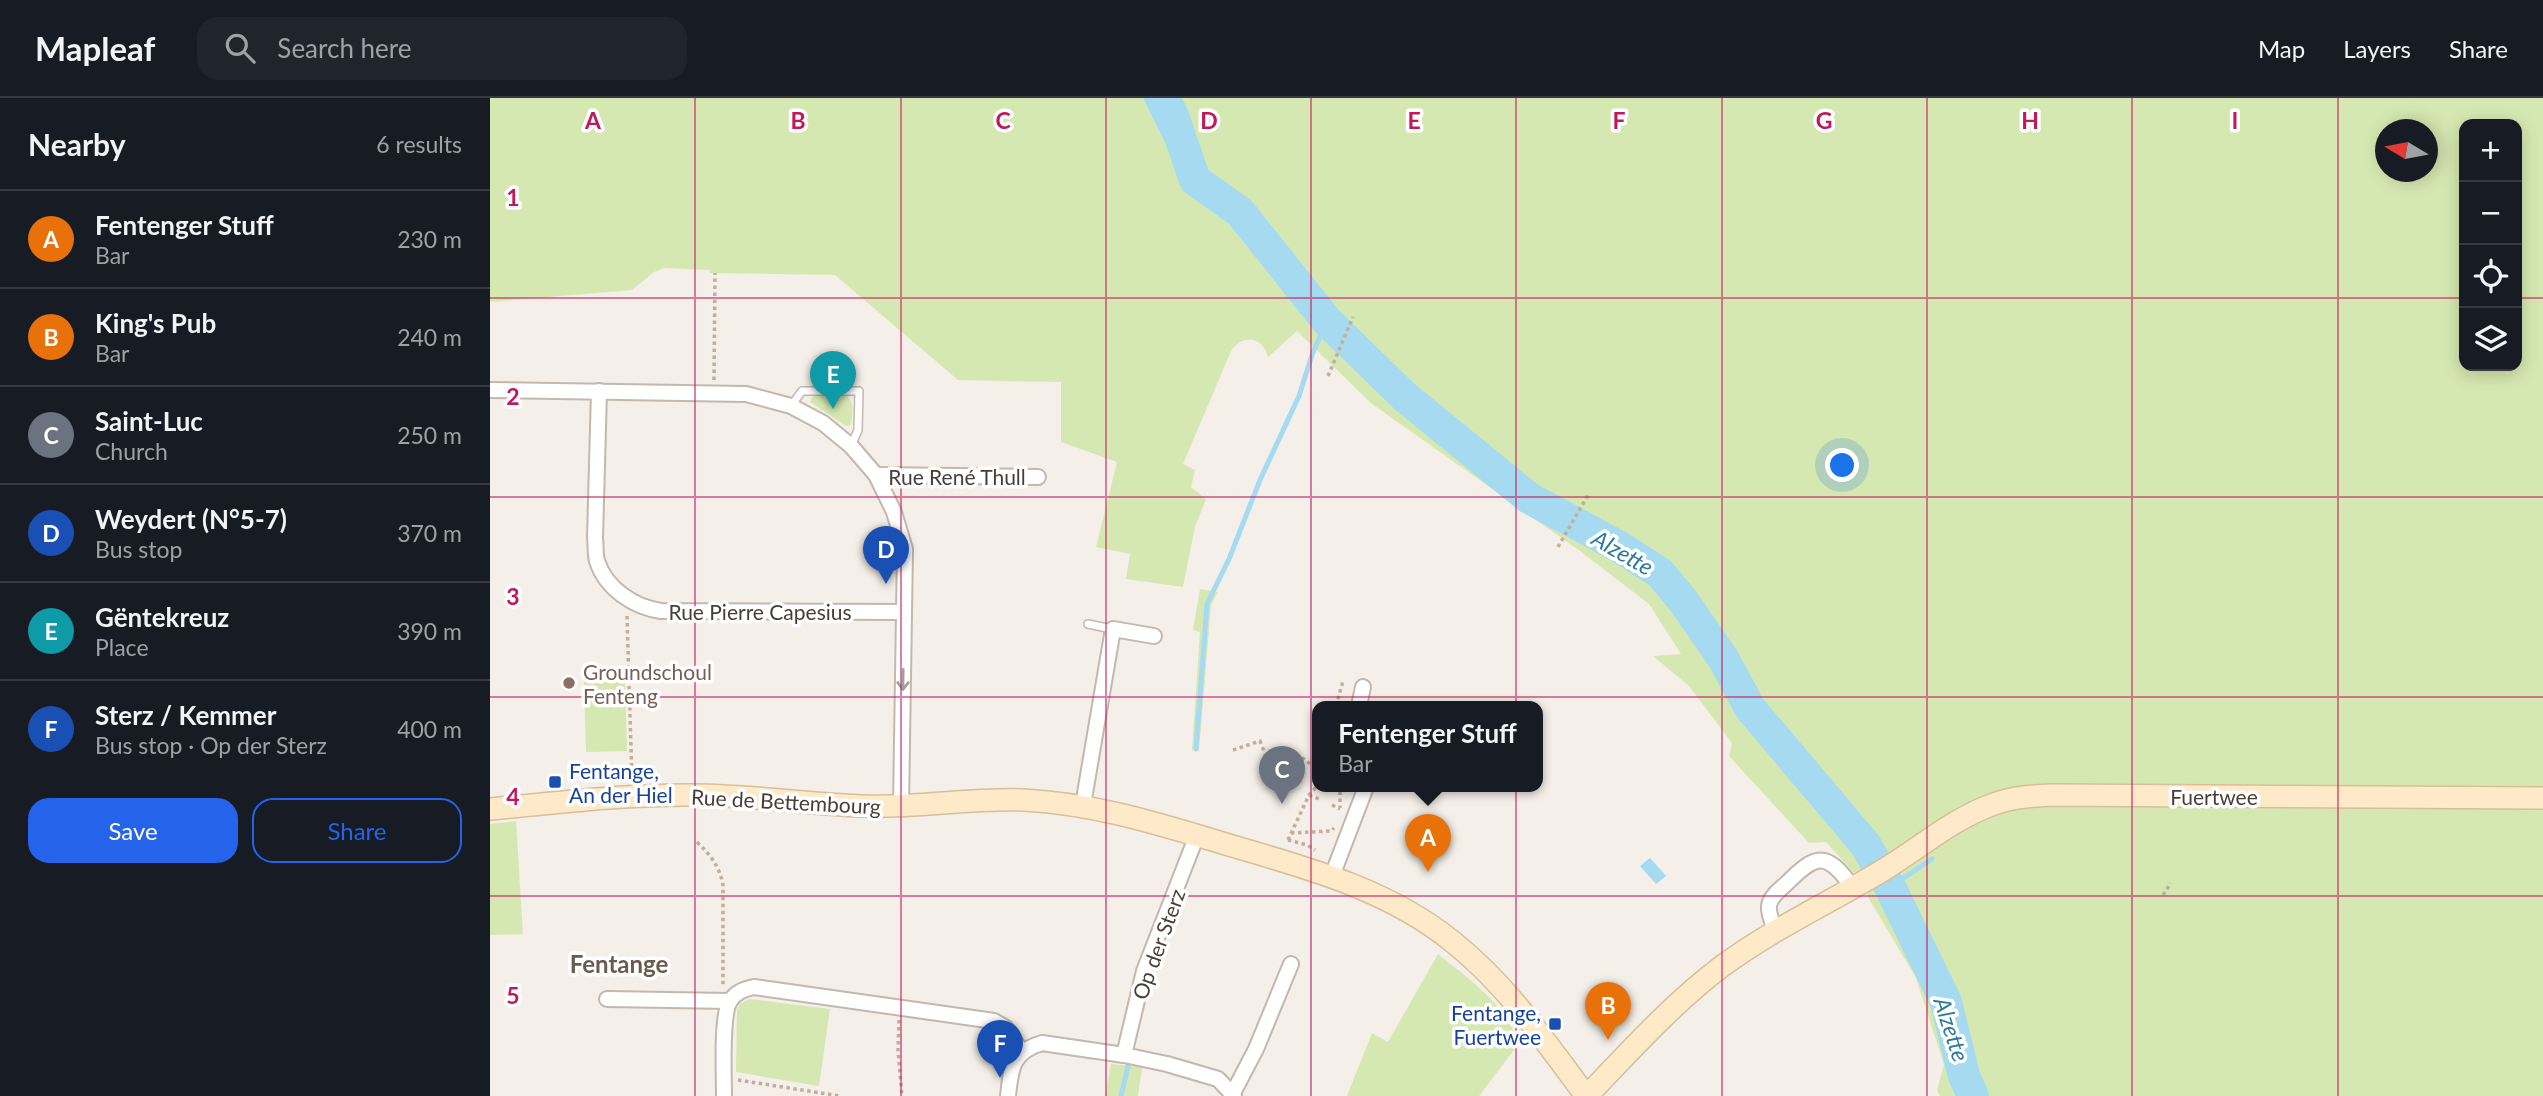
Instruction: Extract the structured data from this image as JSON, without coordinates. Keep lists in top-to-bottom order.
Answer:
{
  "streets": {
    "main road": ["Fuertwee", "Rue de Bettembourg"],
    "street": ["Rue René Thull", "Rue Pierre Capesius", "Op der Sterz"]
  },
  "crossings": [
    ["Fuertwee", "Rue de Bettembourg"],
    ["Rue de Bettembourg", "Op der Sterz"]
  ],
  "districts": ["Fentange"],
  "water": ["Alzette"],
  "places": {
    "other": ["Groundschoul Fenteng"],
    "transit": ["Fentange, An der Hiel", "Fentange, Fuertwee"]
  },
  "north": "left",
  "page": {
    "header": "Mapleaf",
    "search": "Search here",
    "nav": ["Map", "Layers", "Share"],
    "heading": ["Nearby", "6 results"],
    "map_buttons": ["+", "−"],
    "list": [
      {
        "mark": "A",
        "name": "Fentenger Stuff",
        "note": "Bar",
        "value": "230 m"
      },
      {
        "mark": "B",
        "name": "King's Pub",
        "note": "Bar",
        "value": "240 m"
      },
      {
        "mark": "C",
        "name": "Saint-Luc",
        "note": "Church",
        "value": "250 m"
      },
      {
        "mark": "D",
        "name": "Weydert (N°5-7)",
        "note": "Bus stop",
        "value": "370 m"
      },
      {
        "mark": "E",
        "name": "Gëntekreuz",
        "note": "Place",
        "value": "390 m"
      },
      {
        "mark": "F",
        "name": "Sterz / Kemmer",
        "note": "Bus stop · Op der Sterz",
        "value": "400 m"
      }
    ],
    "pins": [
      "E",
      "D",
      "C",
      "A",
      "B",
      "F"
    ],
    "popup": ["Fentenger Stuff", "Bar"],
    "buttons": ["Save", "Share"]
  },
  "grid": {
    "columns": [
      "A",
      "B",
      "C",
      "D",
      "E",
      "F",
      "G",
      "H",
      "I"
    ],
    "rows": [
      "1",
      "2",
      "3",
      "4",
      "5"
    ]
  }
}
